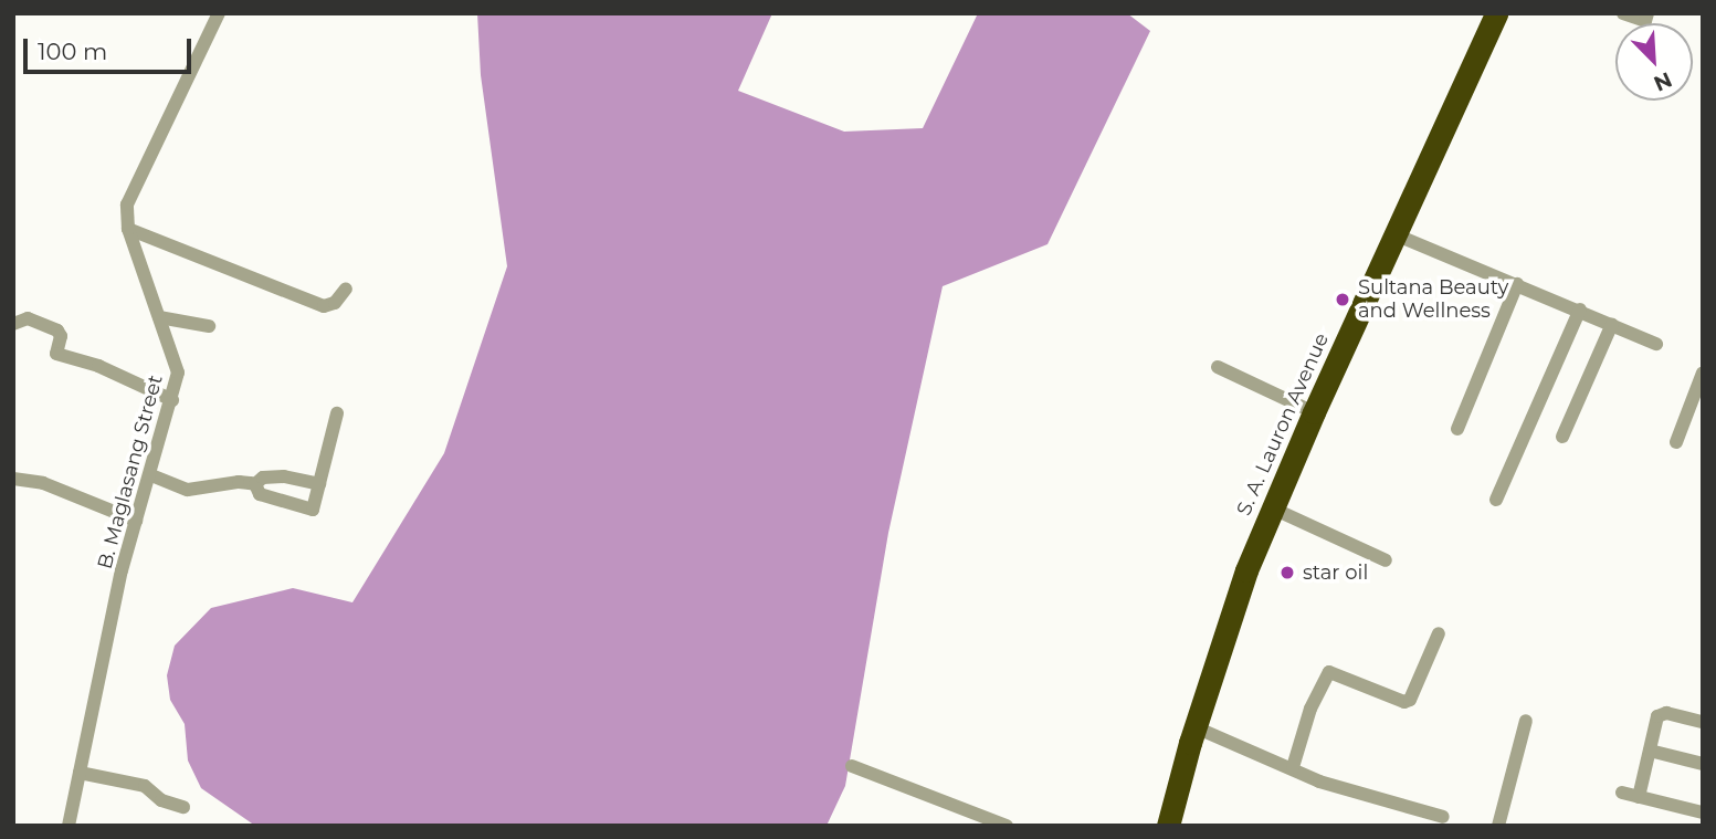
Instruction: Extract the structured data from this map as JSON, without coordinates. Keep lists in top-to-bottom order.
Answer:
{
  "streets": {
    "highway": ["S. A. Lauron Avenue"],
    "street": ["B. Maglasang Street"]
  },
  "places": ["Sultana Beauty and Wellness", "star oil"],
  "scale_bar": "100 m",
  "north": "bottom right"
}
